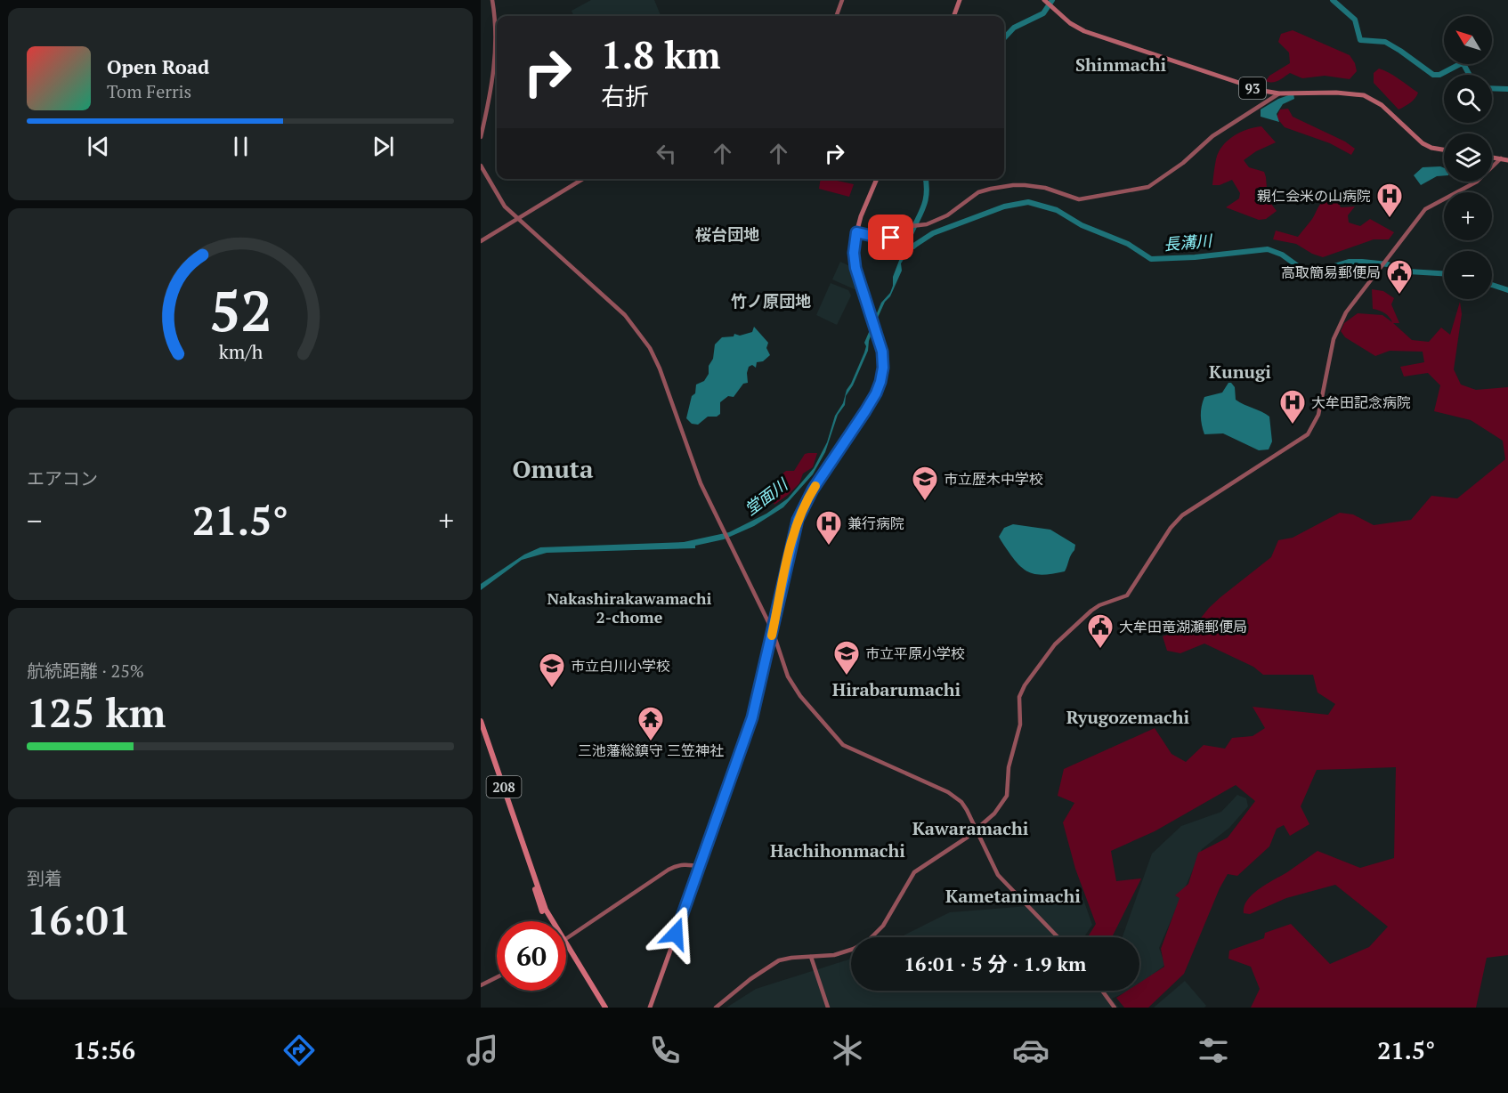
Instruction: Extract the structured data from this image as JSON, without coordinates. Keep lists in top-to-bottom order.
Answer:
{
  "streets": {
    "highway": ["208"],
    "main road": ["93"]
  },
  "districts": [
    "Shinmachi",
    "桜台団地",
    "竹ノ原団地",
    "Kunugi",
    "Omuta",
    "Nakashirakawamachi 2-chome",
    "Hirabarumachi",
    "Ryugozemachi",
    "Kawaramachi",
    "Hachihonmachi",
    "Kametanimachi"
  ],
  "water": ["長溝川", "堂面川"],
  "places": {
    "hospital": ["親仁会米の山病院", "大牟田記念病院", "兼行病院"],
    "public building": ["高取簡易郵便局", "大牟田竜湖瀬郵便局"],
    "school or university": ["市立歴木中学校", "市立平原小学校", "市立白川小学校"],
    "temple": ["三池藩総鎮守 三笠神社"]
  },
  "north": "top left",
  "page": {
    "map_buttons": ["+", "−"],
    "turn": ["1.8 km", "右折"],
    "song": ["Open Road", "Tom Ferris"],
    "tile": [
      "エアコン",
      ["航続距離 · 25%", "125 km"],
      ["到着", "16:01"]
    ],
    "heat": ["−", "21.5°", "+"],
    "limit": "60",
    "trip": "16:01 · 5 分 · 1.9 km",
    "tabs": ["15:56", "21.5°"],
    "gauge": ["52", "km/h"]
  }
}
